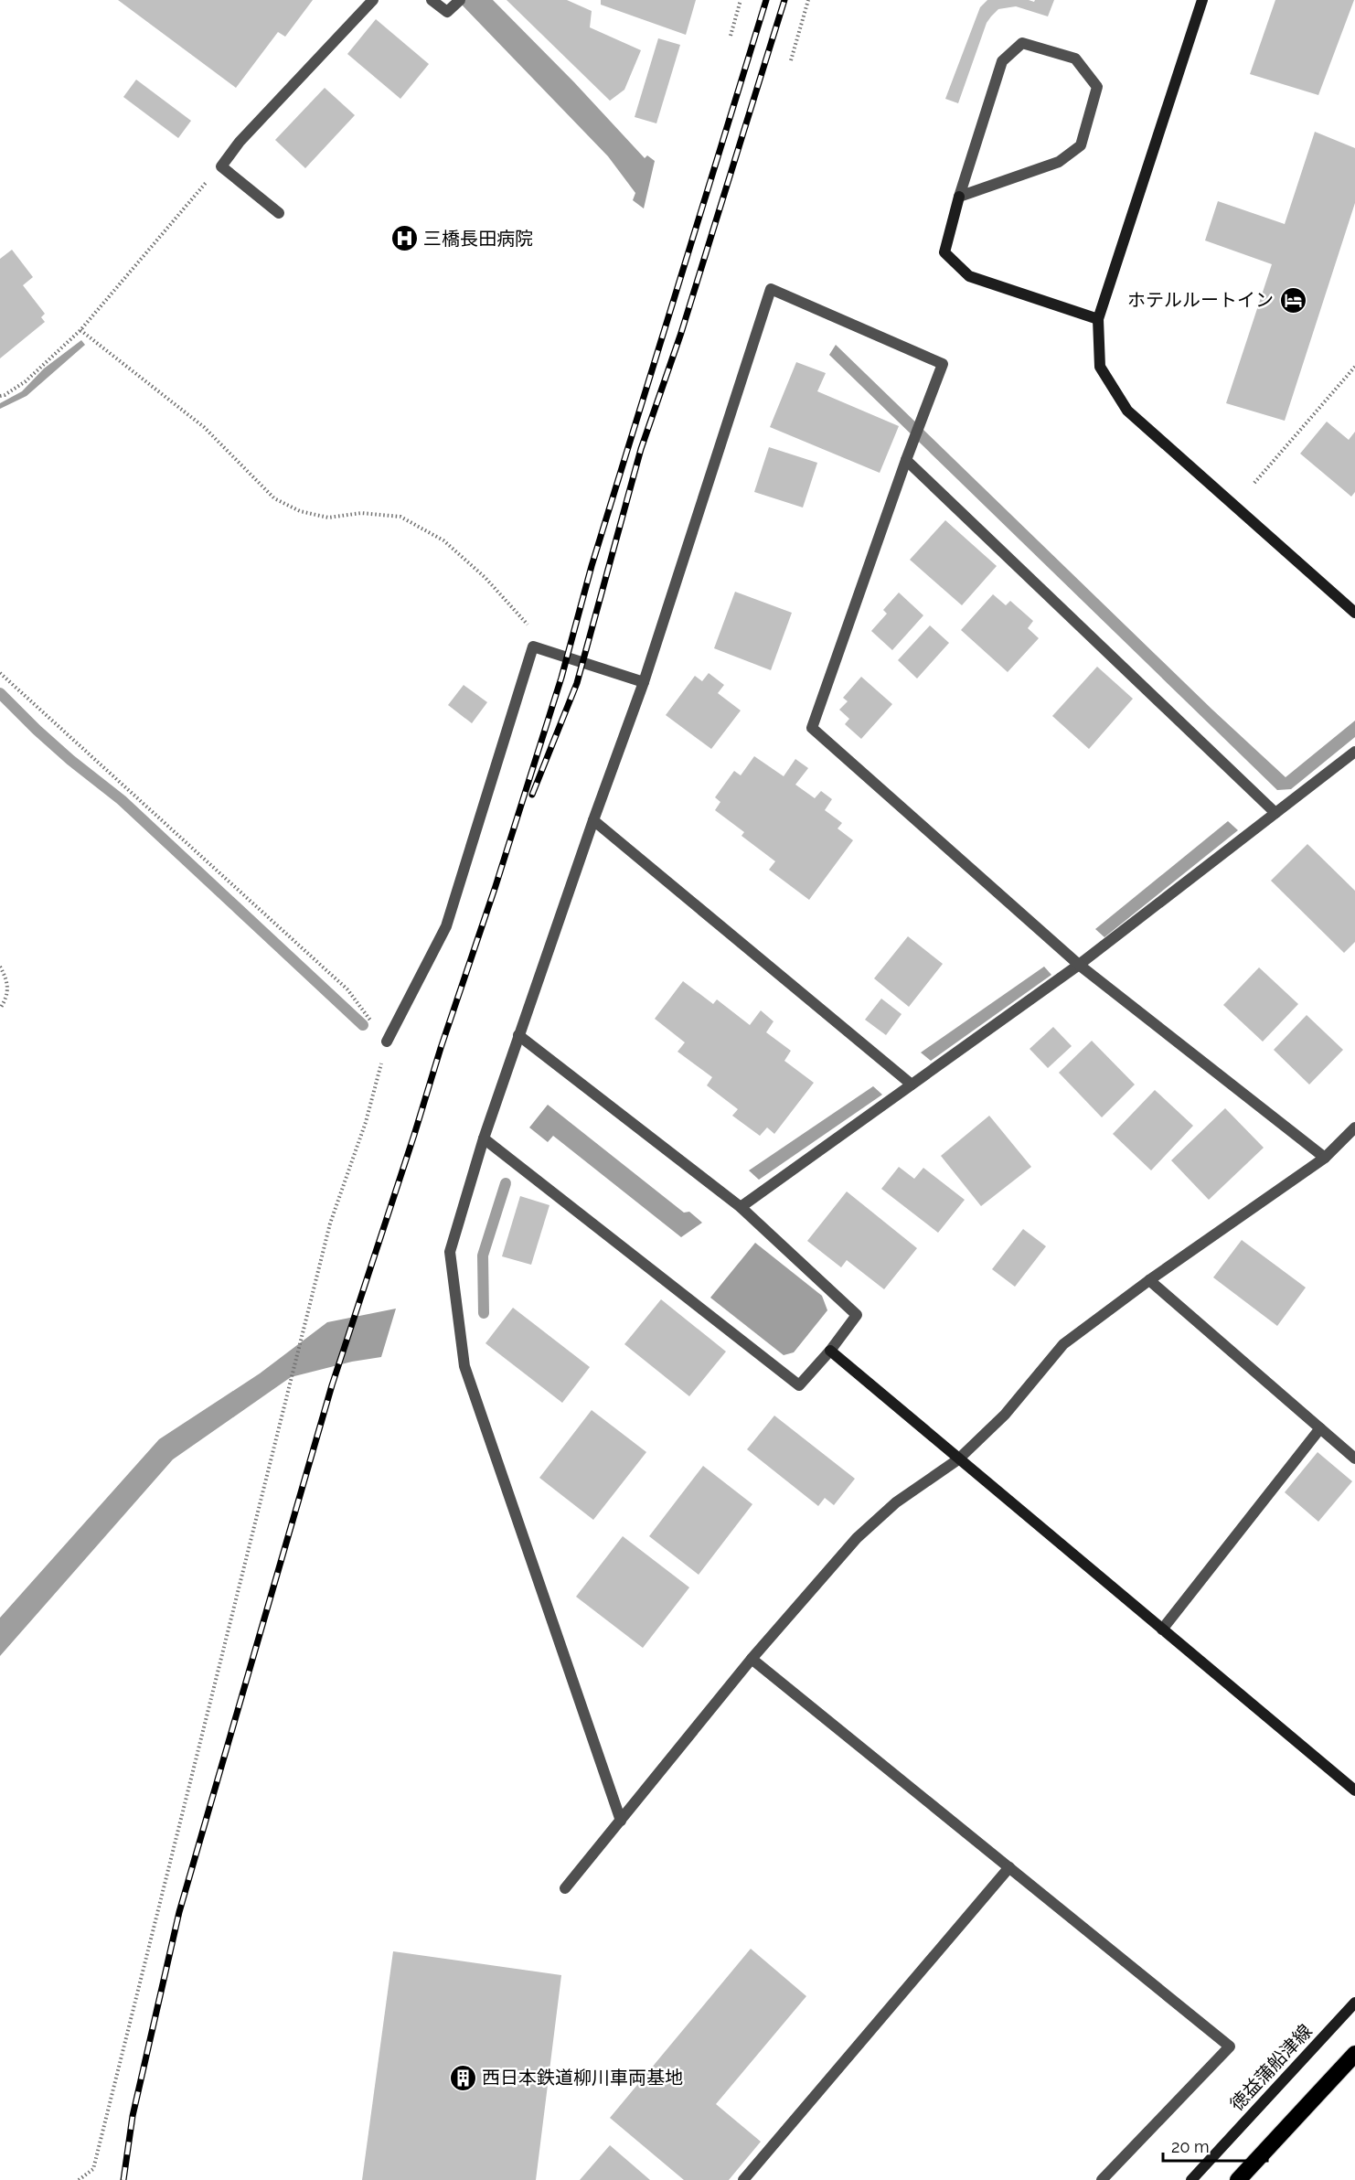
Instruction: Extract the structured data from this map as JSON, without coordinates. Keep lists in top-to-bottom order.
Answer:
{
  "streets": {
    "street": ["徳益蒲船津線"]
  },
  "places": {
    "hospital": ["三橋長田病院"],
    "hotel": ["ホテルルートイン"],
    "building": ["西日本鉄道柳川車両基地"]
  },
  "scale_bar": "20 m"
}
